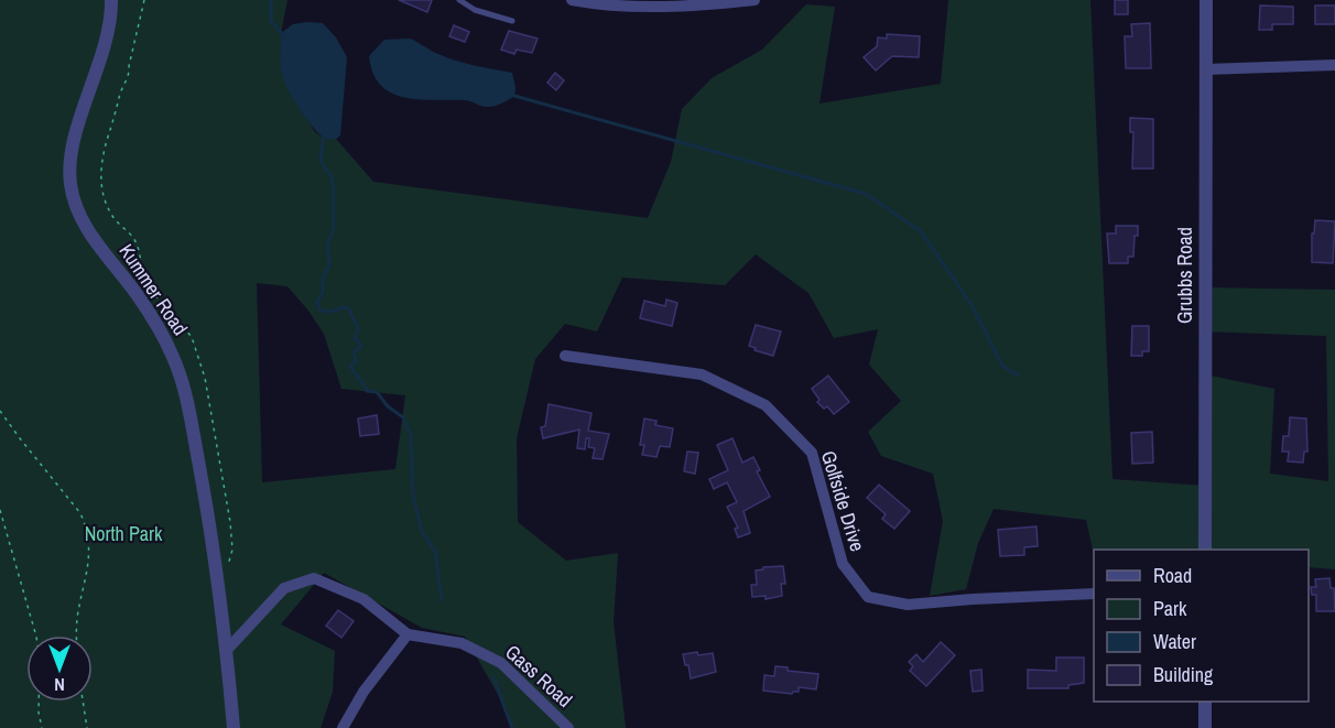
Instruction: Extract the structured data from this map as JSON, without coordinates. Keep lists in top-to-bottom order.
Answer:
{
  "streets": {
    "street": [
      "Grubbs Road",
      "Kummer Road",
      "Golfside Drive",
      "Gass Road"
    ]
  },
  "crossings": [
    ["Kummer Road", "Gass Road"]
  ],
  "parks": ["North Park"],
  "legend": [
    "Road",
    "Park",
    "Water",
    "Building"
  ],
  "north": "bottom"
}
